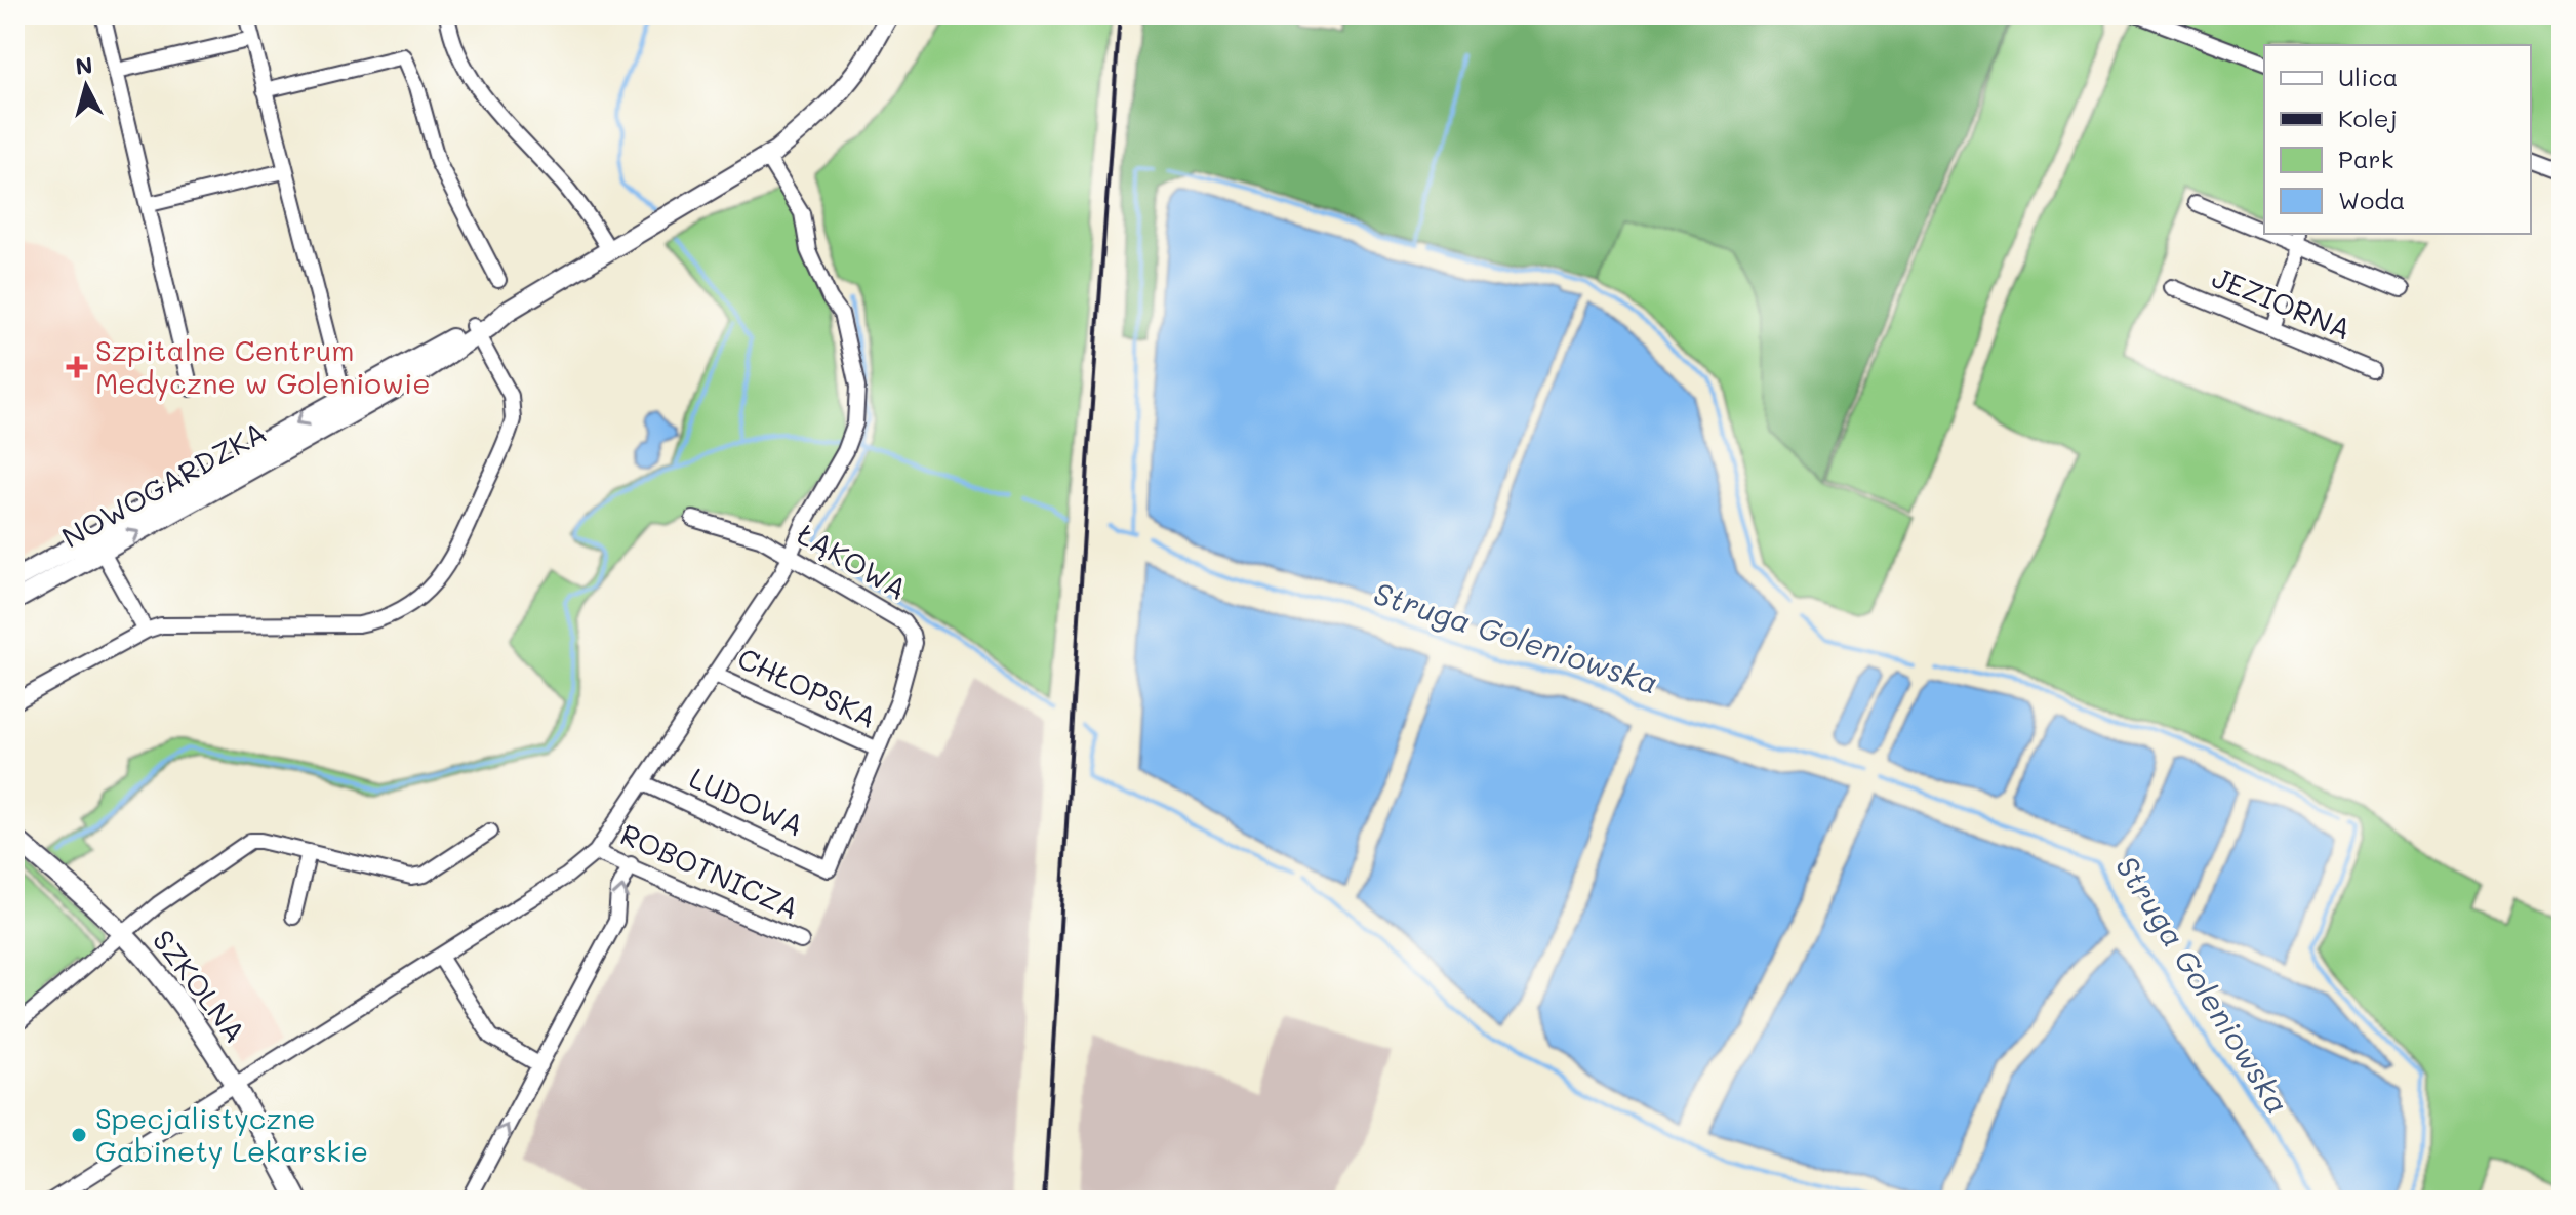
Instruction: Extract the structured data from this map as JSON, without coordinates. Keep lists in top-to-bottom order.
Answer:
{
  "streets": {
    "street": [
      "JEZIORNA",
      "NOWOGARDZKA",
      "ŁĄKOWA",
      "CHŁOPSKA",
      "LUDOWA",
      "ROBOTNICZA",
      "SZKOLNA"
    ]
  },
  "crossings": [
    ["ŁĄKOWA", "CHŁOPSKA"],
    ["ŁĄKOWA", "LUDOWA"],
    ["CHŁOPSKA", "LUDOWA"]
  ],
  "water": ["Struga Goleniowska"],
  "places": {
    "health": ["Szpitalne Centrum Medyczne w Goleniowie"],
    "other": ["Specjalistyczne Gabinety Lekarskie"]
  },
  "legend": [
    "Ulica",
    "Kolej",
    "Park",
    "Woda"
  ],
  "north": "top"
}
